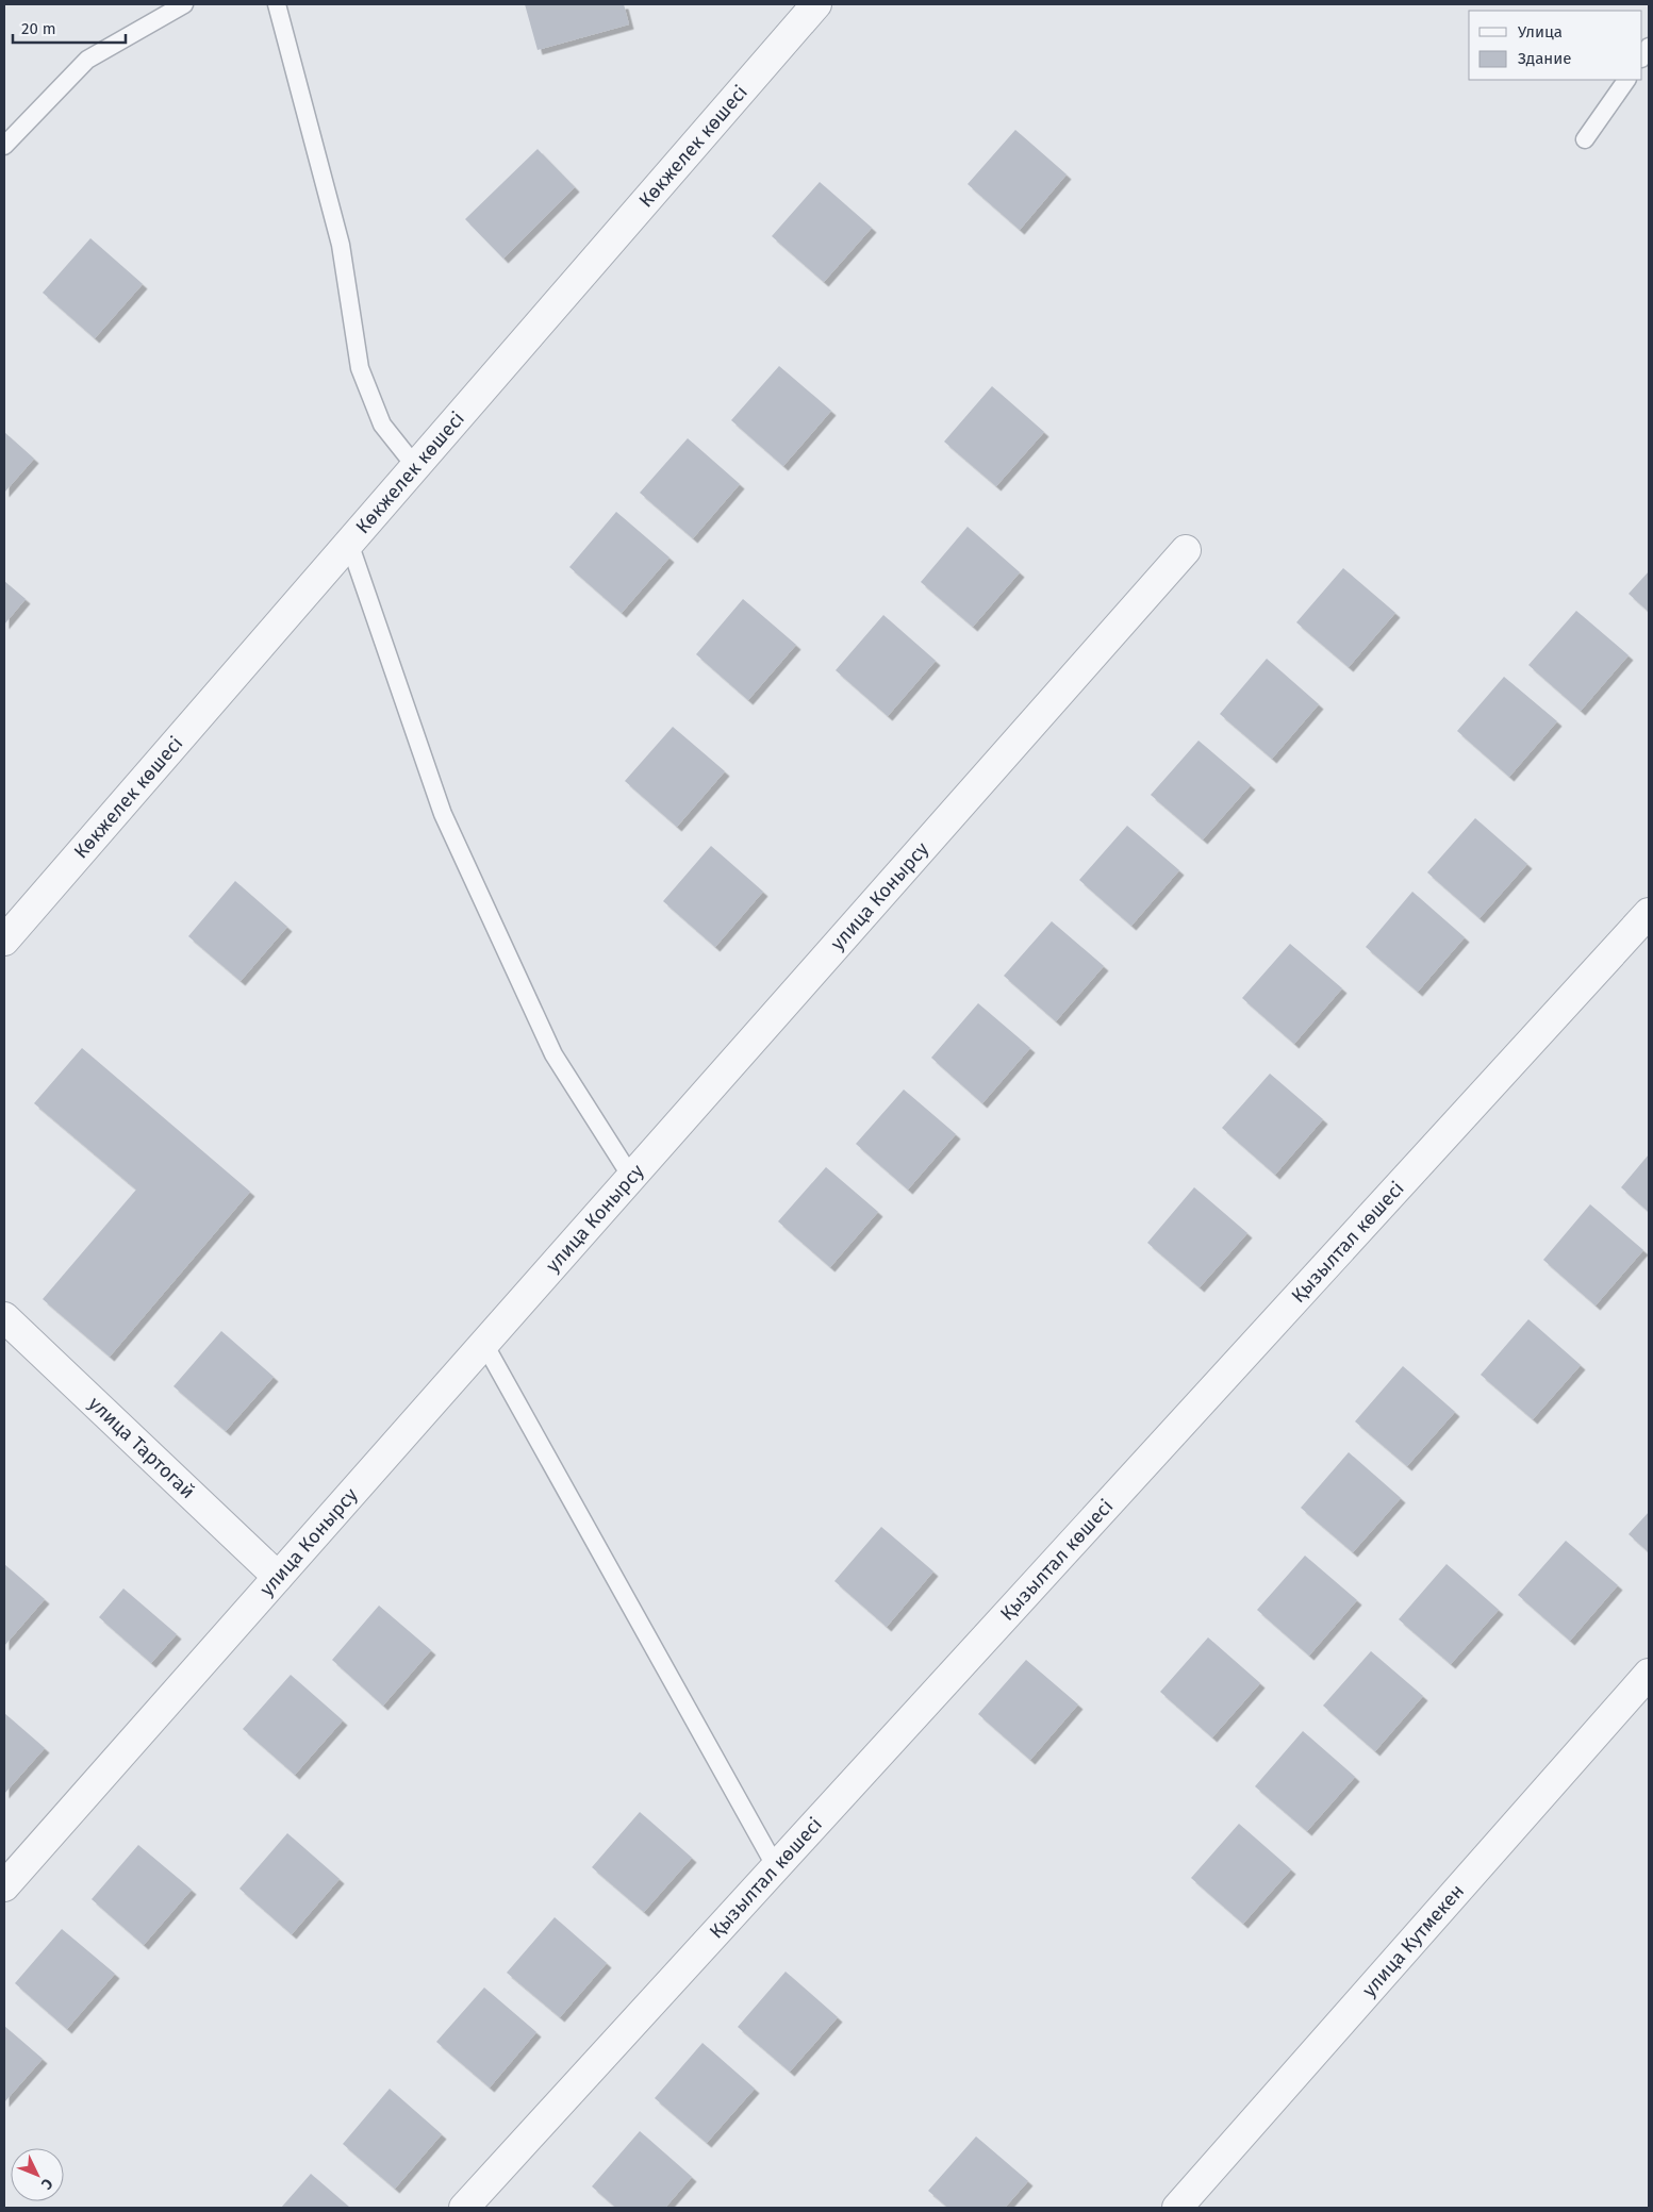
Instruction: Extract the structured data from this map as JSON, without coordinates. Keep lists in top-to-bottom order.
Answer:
{
  "streets": {
    "street": [
      "Көкжелек көшесі",
      "улица Конырсу",
      "Қызылтал көшесі",
      "улица Тартогай",
      "улица Кутмекен"
    ]
  },
  "crossings": [
    ["улица Конырсу", "улица Тартогай"]
  ],
  "legend": ["Улица", "Здание"],
  "scale_bar": "20 m",
  "north": "bottom right"
}
